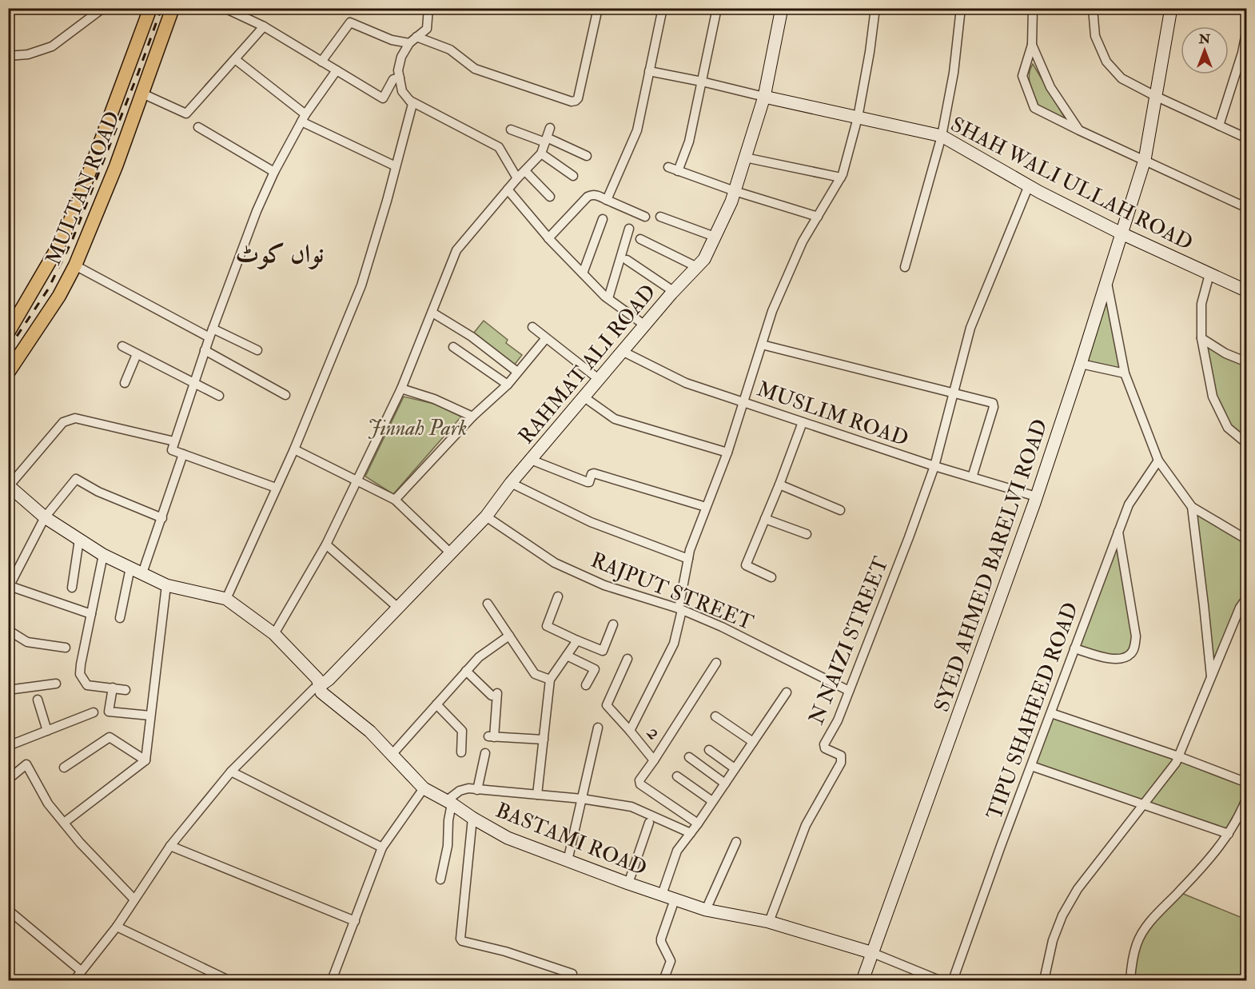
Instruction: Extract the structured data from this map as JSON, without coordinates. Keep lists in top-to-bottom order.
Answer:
{
  "streets": {
    "main road": ["MULTAN ROAD"],
    "street": [
      "SHAH WALI ULLAH ROAD",
      "RAHMAT ALI ROAD",
      "MUSLIM ROAD",
      "SYED AHMED BARELVI ROAD",
      "RAJPUT STREET",
      "N NAIZI STREET",
      "TIPU SHAHEED ROAD",
      "2",
      "BASTAMI ROAD"
    ]
  },
  "crossings": [
    ["SHAH WALI ULLAH ROAD", "RAHMAT ALI ROAD"],
    ["SHAH WALI ULLAH ROAD", "SYED AHMED BARELVI ROAD"],
    ["SHAH WALI ULLAH ROAD", "N NAIZI STREET"],
    ["SHAH WALI ULLAH ROAD", "2"],
    ["RAHMAT ALI ROAD", "MUSLIM ROAD"],
    ["RAHMAT ALI ROAD", "RAJPUT STREET"],
    ["RAHMAT ALI ROAD", "BASTAMI ROAD"],
    ["MUSLIM ROAD", "SYED AHMED BARELVI ROAD"],
    ["MUSLIM ROAD", "N NAIZI STREET"],
    ["MUSLIM ROAD", "2"],
    ["SYED AHMED BARELVI ROAD", "BASTAMI ROAD"],
    ["RAJPUT STREET", "N NAIZI STREET"],
    ["RAJPUT STREET", "2"],
    ["N NAIZI STREET", "BASTAMI ROAD"]
  ],
  "districts": ["نواں کوٹ"],
  "parks": ["Jinnah Park"],
  "north": "top"
}
